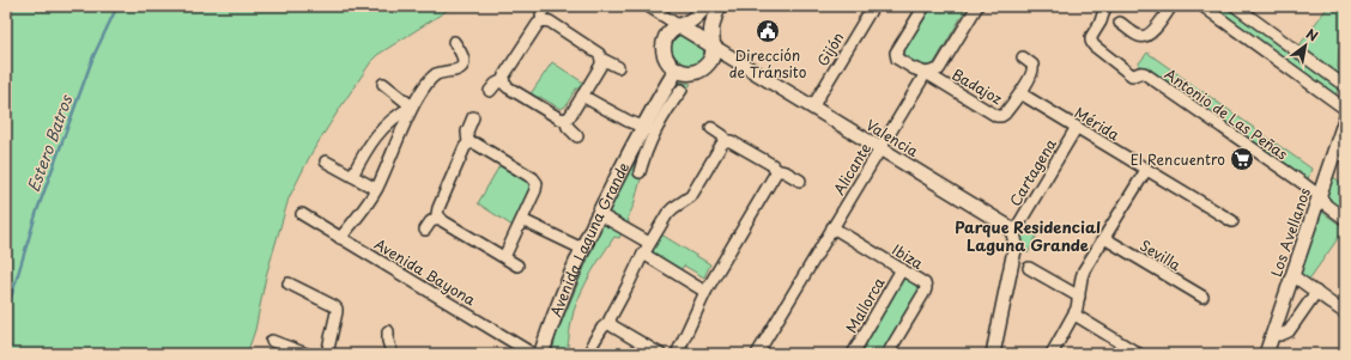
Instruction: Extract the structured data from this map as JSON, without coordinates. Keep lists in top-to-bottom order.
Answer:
{
  "streets": {
    "main road": ["Avenida Laguna Grande"],
    "street": [
      "Gijón",
      "Badajoz",
      "Antonio de Las Peñas",
      "Mérida",
      "Valencia",
      "Alicante",
      "Cartagena",
      "Los Avellanos",
      "Sevilla",
      "Ibiza",
      "Avenida Bayona",
      "Mallorca"
    ]
  },
  "crossings": [
    ["Gijón", "Valencia"],
    ["Badajoz", "Mérida"],
    ["Badajoz", "Alicante"],
    ["Antonio de Las Peñas", "Los Avellanos"],
    ["Mérida", "Cartagena"],
    ["Valencia", "Alicante"],
    ["Valencia", "Cartagena"],
    ["Valencia", "Avenida Laguna Grande"],
    ["Alicante", "Ibiza"],
    ["Ibiza", "Mallorca"]
  ],
  "districts": ["Parque Residencial Laguna Grande"],
  "water": ["Estero Batros"],
  "places": {
    "public building": ["Dirección de Tránsito"],
    "supermarket": ["El Rencuentro"]
  },
  "north": "top right"
}
